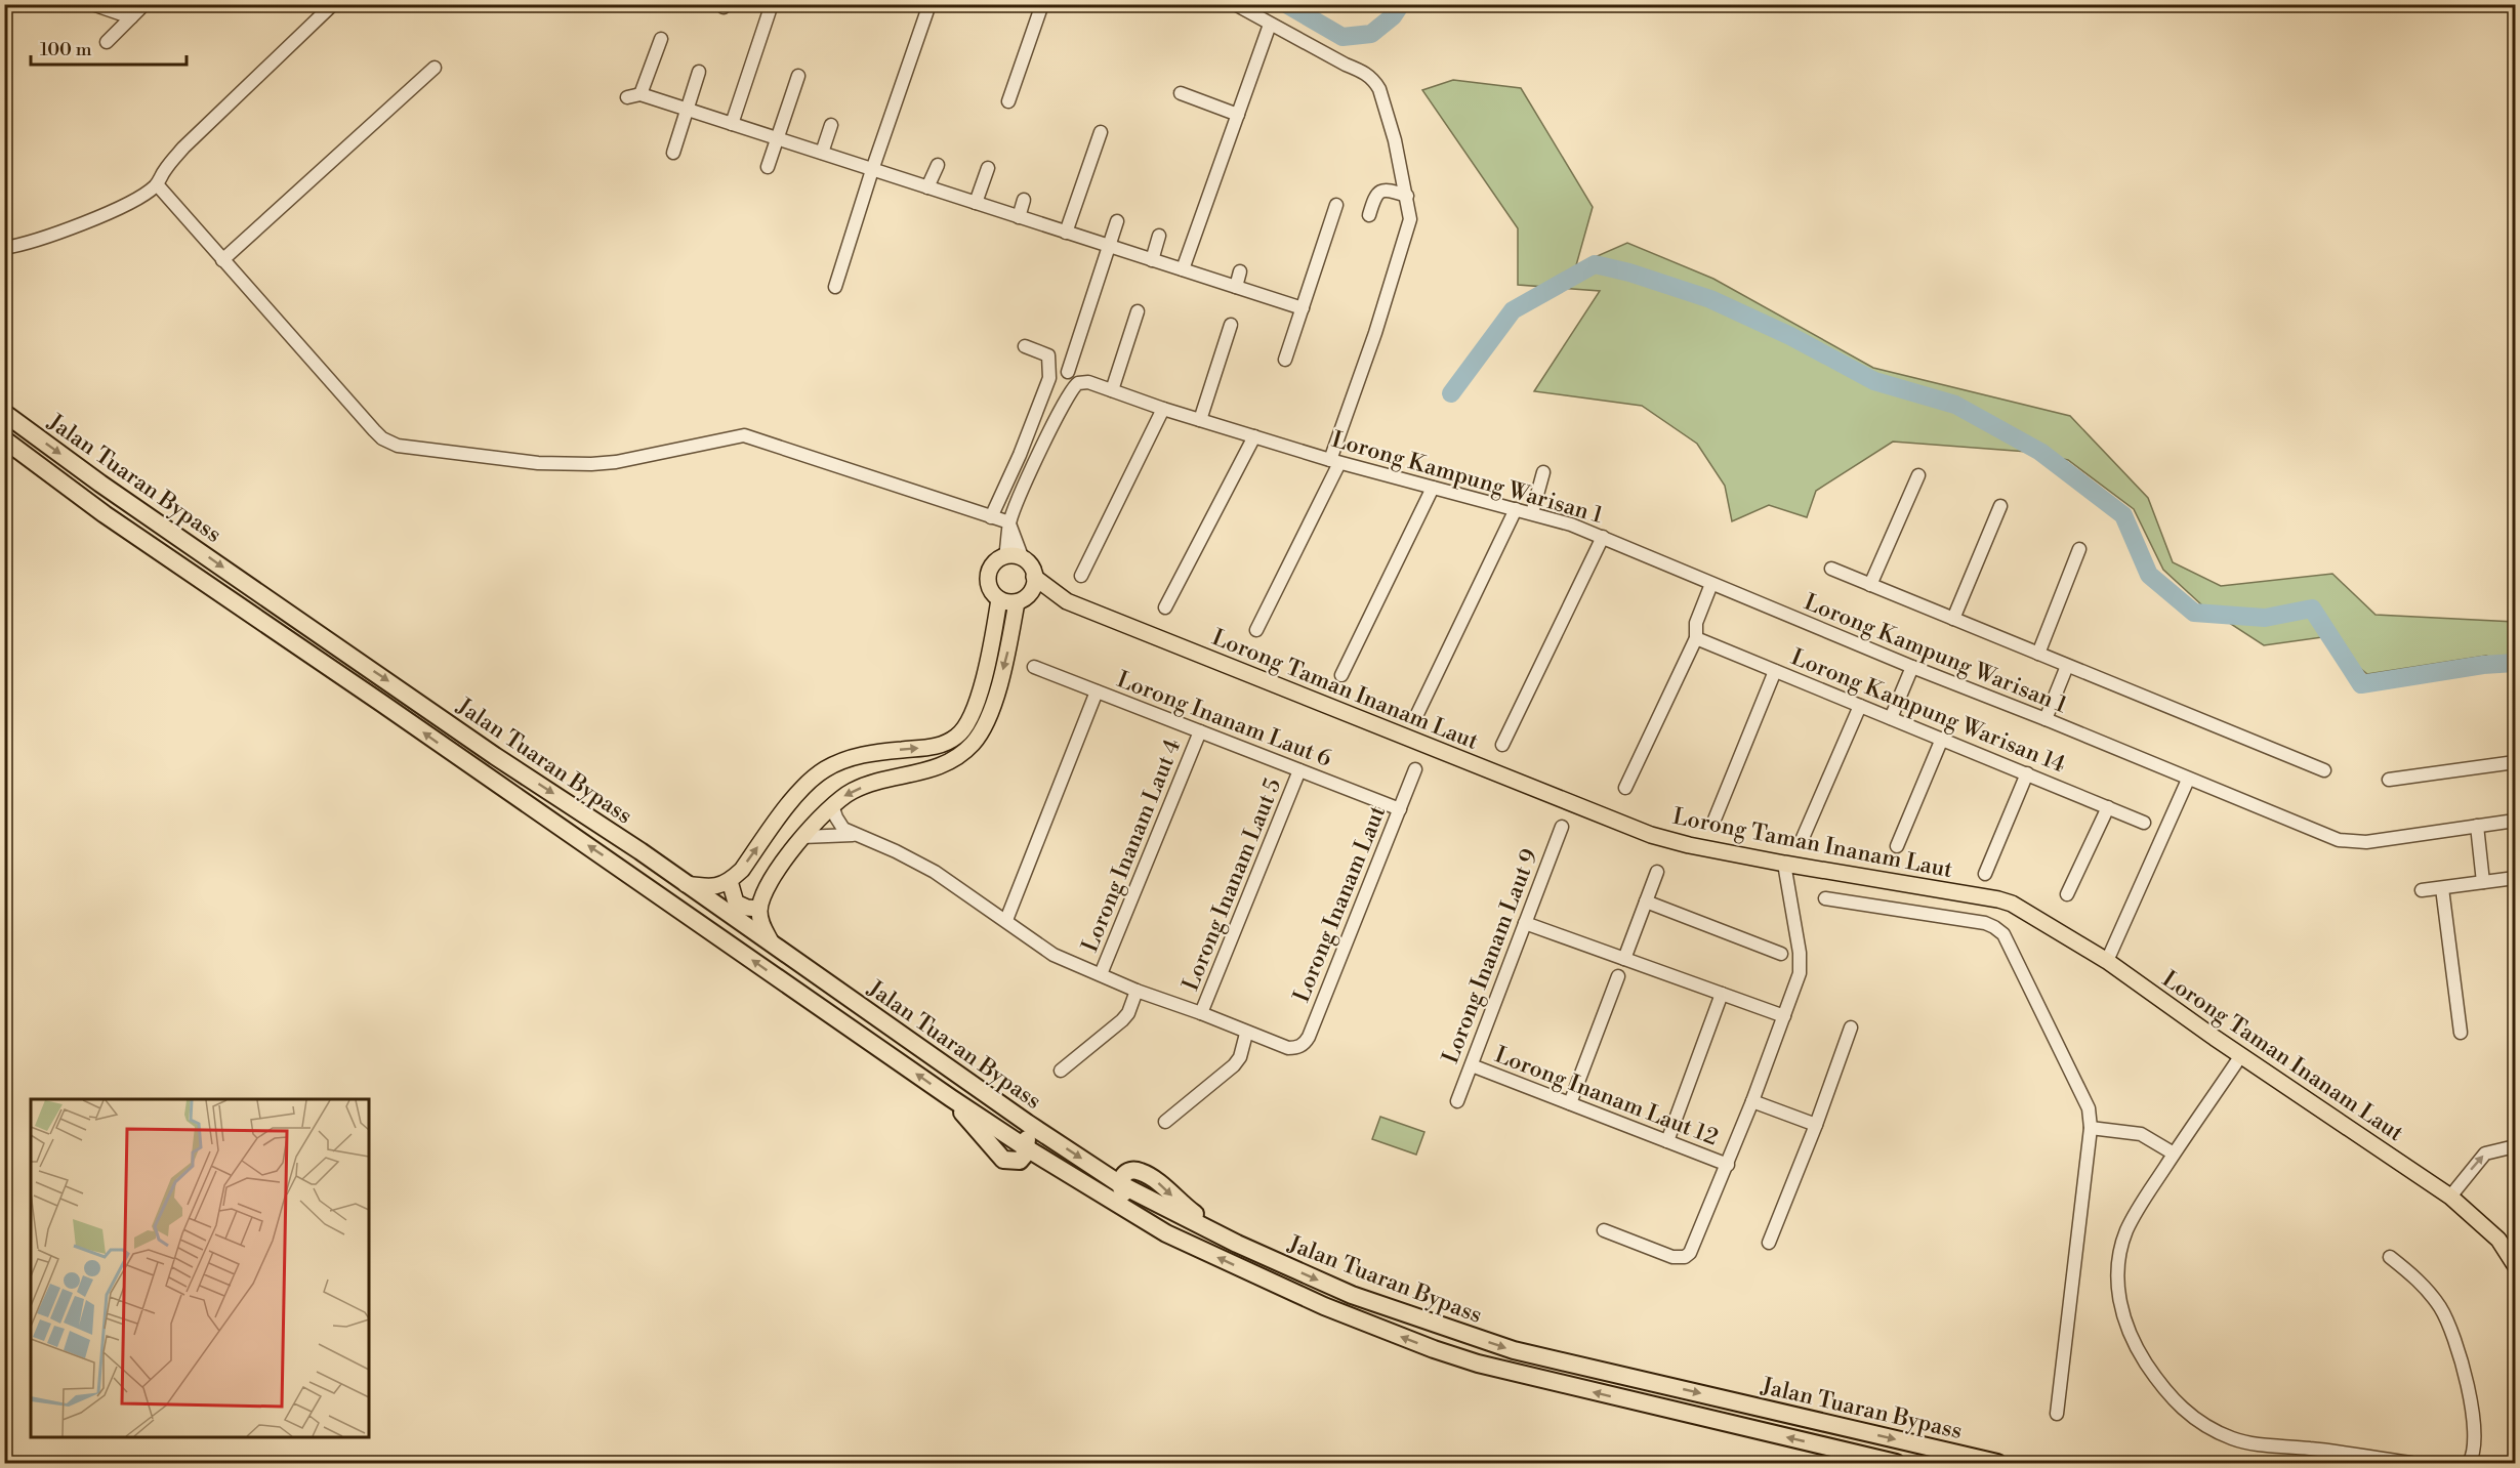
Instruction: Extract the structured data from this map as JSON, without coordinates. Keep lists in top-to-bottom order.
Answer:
{
  "streets": {
    "highway": ["Jalan Tuaran Bypass"],
    "main road": ["Lorong Taman Inanam Laut"],
    "street": [
      "Lorong Kampung Warisan 1",
      "Lorong Kampung Warisan 14",
      "Lorong Inanam Laut 6",
      "Lorong Inanam Laut 4",
      "Lorong Inanam Laut 5",
      "Lorong Inanam Laut",
      "Lorong Inanam Laut 9",
      "Lorong Inanam Laut 12"
    ]
  },
  "crossings": [
    ["Lorong Kampung Warisan 1", "Lorong Taman Inanam Laut"],
    ["Lorong Inanam Laut 6", "Lorong Inanam Laut 4"],
    ["Lorong Inanam Laut 6", "Lorong Inanam Laut 5"],
    ["Lorong Inanam Laut 6", "Lorong Inanam Laut"],
    ["Lorong Inanam Laut 9", "Lorong Inanam Laut 12"]
  ],
  "scale_bar": "100 m"
}
